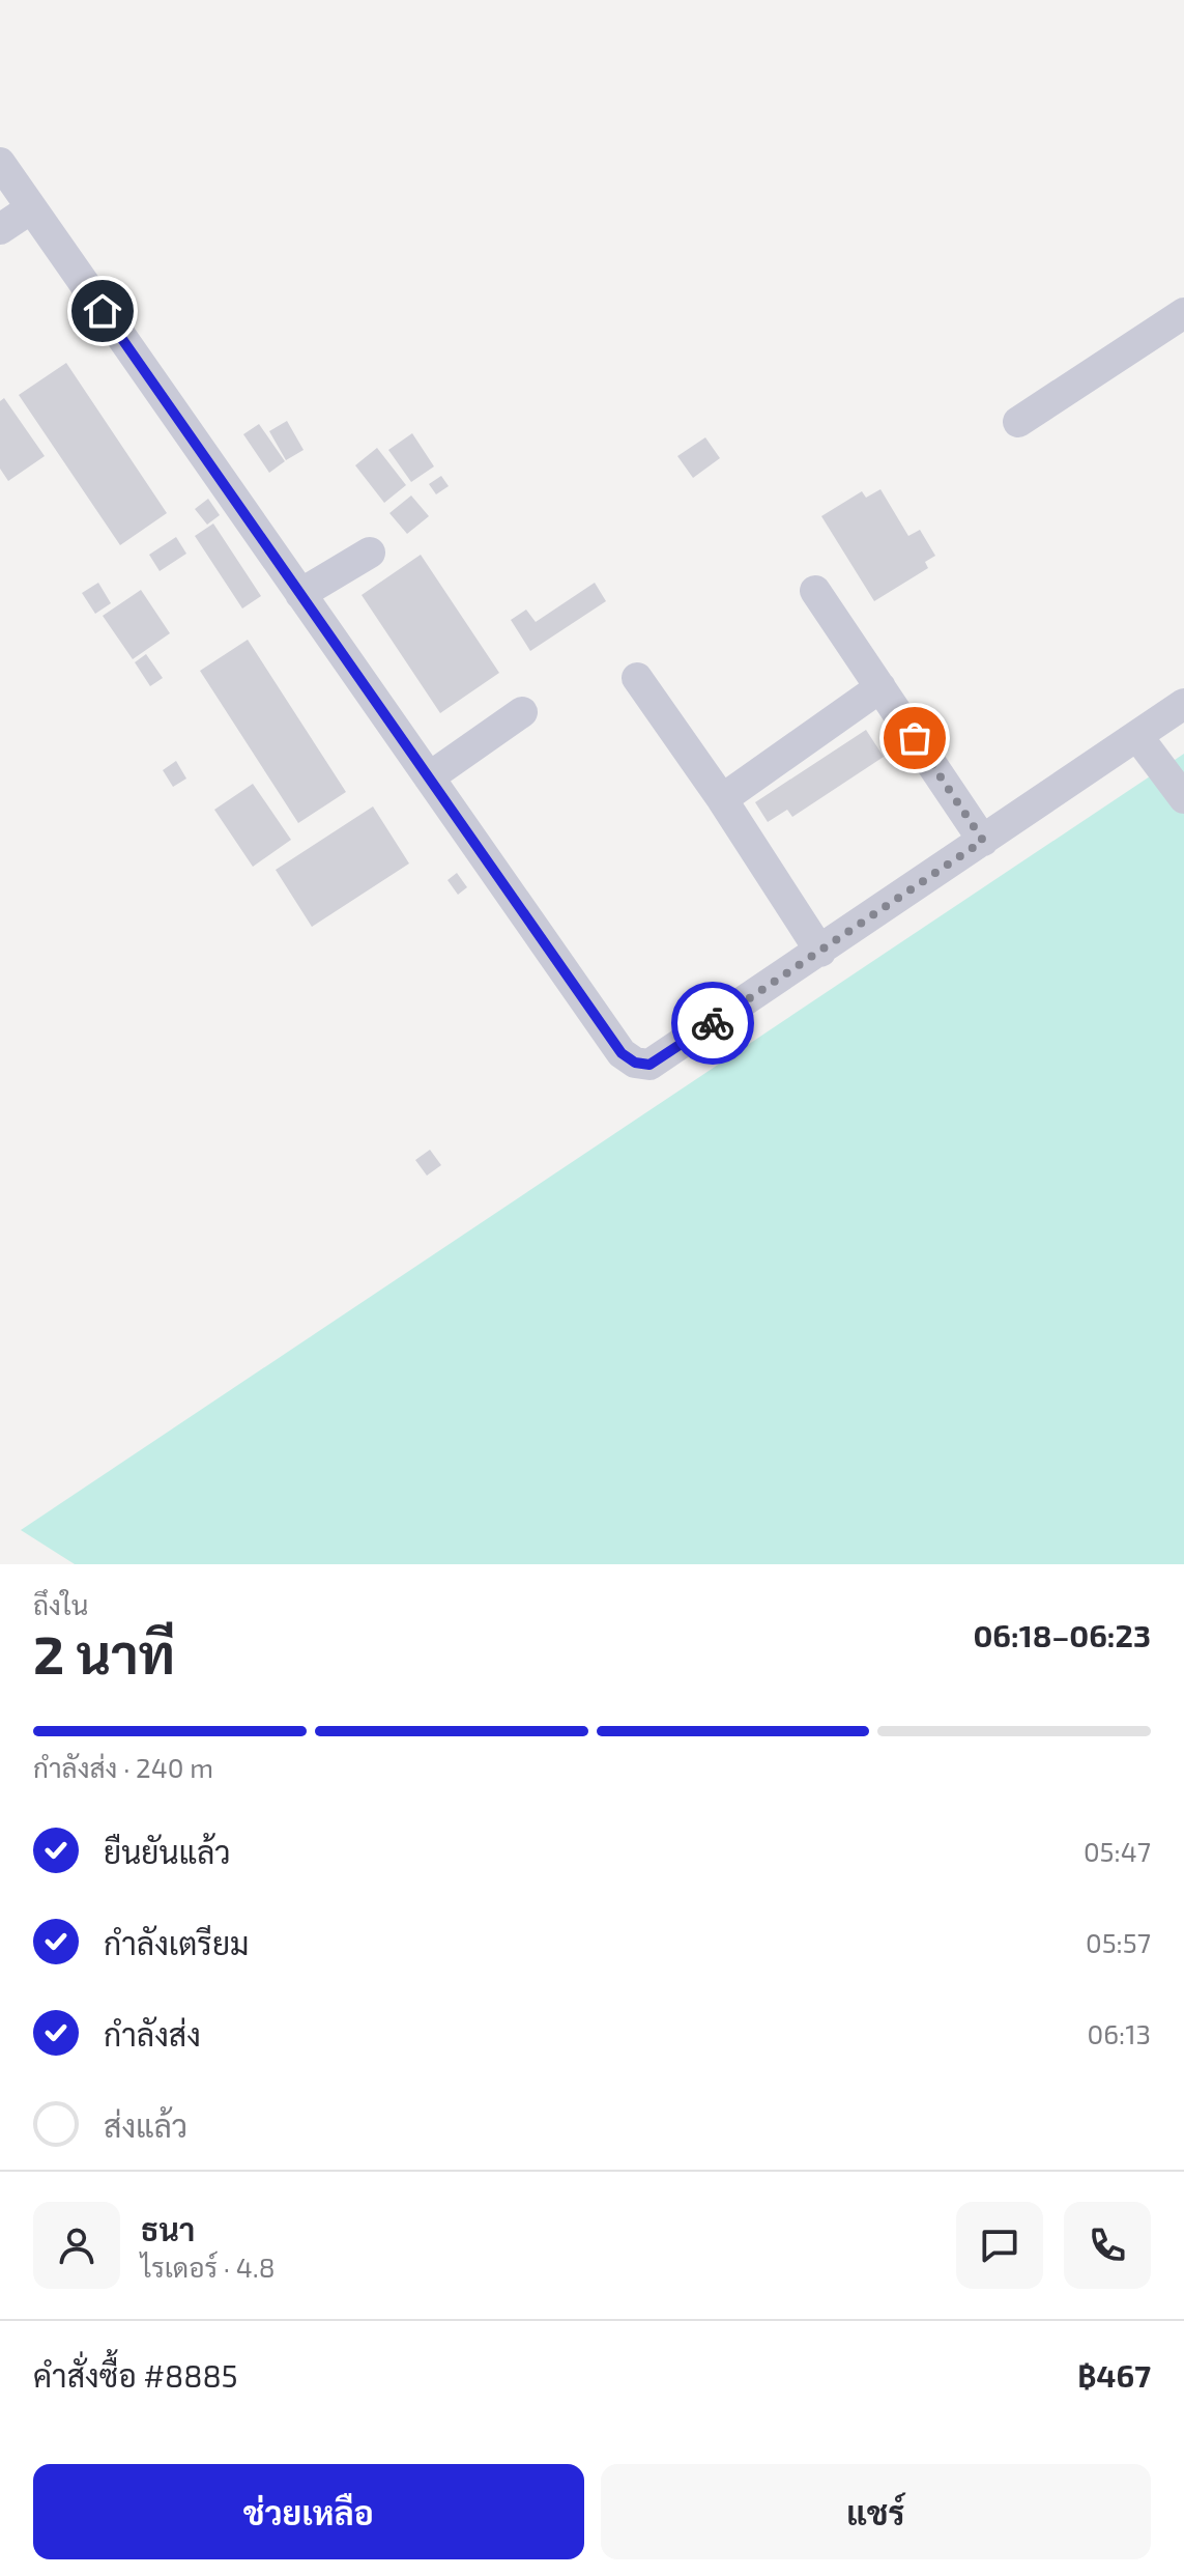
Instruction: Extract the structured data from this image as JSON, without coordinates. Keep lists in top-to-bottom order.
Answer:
{
  "page": {
    "heading": ["2 นาที", "ถึงใน", "06:18–06:23"],
    "panel": [
      "ธนา",
      "ไรเดอร์ · 4.8",
      "คำสั่งซื้อ #8885",
      "฿467"
    ],
    "bar": "กำลังส่ง · 240 m",
    "list": [
      ["ยืนยันแล้ว", "05:47"],
      ["กำลังเตรียม", "05:57"],
      ["กำลังส่ง", "06:13"],
      "ส่งแล้ว"
    ],
    "buttons": ["ช่วยเหลือ", "แชร์"]
  }
}
